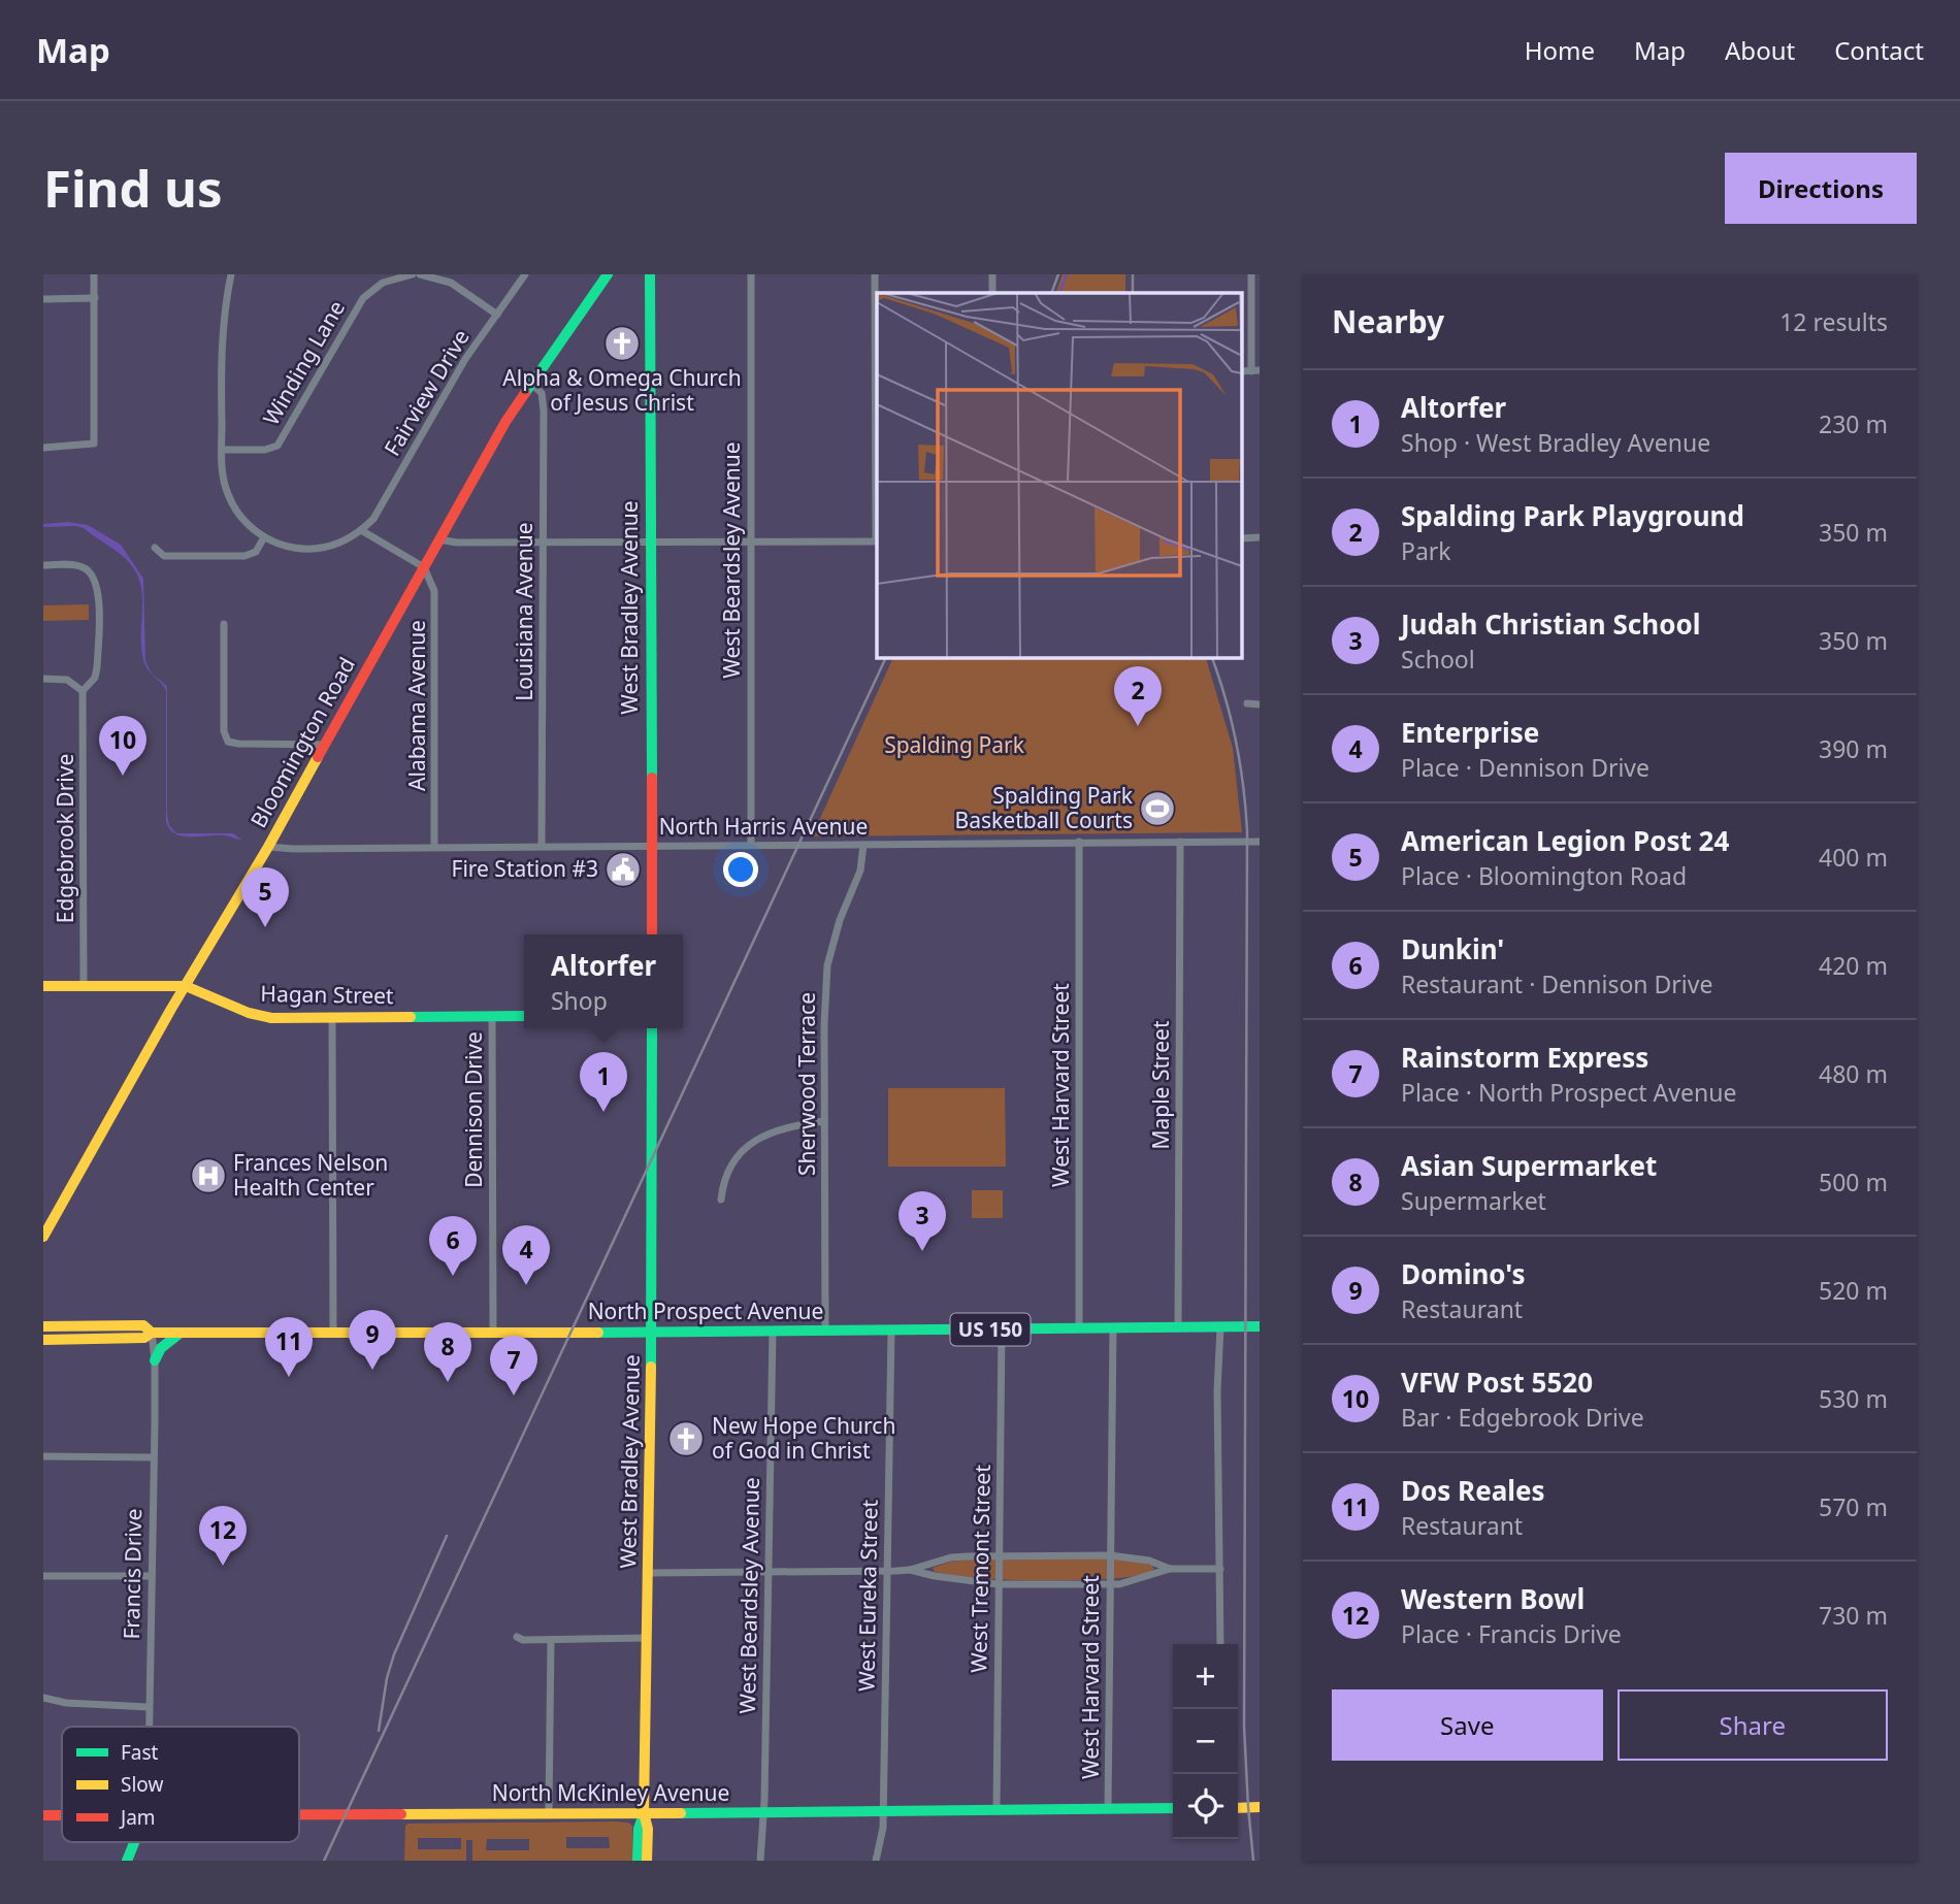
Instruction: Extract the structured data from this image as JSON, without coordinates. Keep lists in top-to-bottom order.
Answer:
{
  "streets": {
    "main road": [
      "West Bradley Avenue",
      "Bloomington Road",
      "Hagan Street",
      "North Prospect Avenue",
      "US 150",
      "North McKinley Avenue"
    ],
    "street": [
      "Winding Lane",
      "Fairview Drive",
      "West Beardsley Avenue",
      "Louisiana Avenue",
      "Alabama Avenue",
      "North Harris Avenue",
      "Edgebrook Drive",
      "Sherwood Terrace",
      "West Harvard Street",
      "Maple Street",
      "Dennison Drive",
      "West Tremont Street",
      "Francis Drive",
      "West Eureka Street"
    ]
  },
  "crossings": [
    ["West Beardsley Avenue", "North Harris Avenue"],
    ["West Beardsley Avenue", "North Prospect Avenue"],
    ["West Beardsley Avenue", "North McKinley Avenue"],
    ["West Bradley Avenue", "North Harris Avenue"],
    ["West Bradley Avenue", "North Prospect Avenue"],
    ["West Bradley Avenue", "North McKinley Avenue"],
    ["Louisiana Avenue", "Bloomington Road"],
    ["Louisiana Avenue", "North Harris Avenue"],
    ["Alabama Avenue", "Bloomington Road"],
    ["Alabama Avenue", "North Harris Avenue"],
    ["Bloomington Road", "North Harris Avenue"],
    ["Bloomington Road", "Hagan Street"],
    ["North Harris Avenue", "Sherwood Terrace"],
    ["North Harris Avenue", "West Harvard Street"],
    ["North Harris Avenue", "Maple Street"],
    ["Edgebrook Drive", "Hagan Street"],
    ["Hagan Street", "Dennison Drive"],
    ["Sherwood Terrace", "North Prospect Avenue"],
    ["West Harvard Street", "North Prospect Avenue"],
    ["West Harvard Street", "North McKinley Avenue"],
    ["Maple Street", "North Prospect Avenue"],
    ["Dennison Drive", "North Prospect Avenue"],
    ["North Prospect Avenue", "West Tremont Street"],
    ["North Prospect Avenue", "Francis Drive"],
    ["North Prospect Avenue", "West Eureka Street"],
    ["West Tremont Street", "North McKinley Avenue"],
    ["West Eureka Street", "North McKinley Avenue"]
  ],
  "parks": ["Spalding Park"],
  "places": {
    "church": ["Alpha & Omega Church of Jesus Christ", "New Hope Church of God in Christ"],
    "sports": ["Spalding Park Basketball Courts"],
    "public building": ["Fire Station #3"],
    "hospital": ["Frances Nelson Health Center"]
  },
  "legend": ["Fast", "Slow", "Jam"],
  "page": {
    "header": "Map",
    "nav": [
      "Home",
      "Map",
      "About",
      "Contact"
    ],
    "buttons": [
      "Directions",
      ["Save", "Share"]
    ],
    "title": "Find us",
    "heading": ["Nearby", "12 results"],
    "list": [
      {
        "mark": "1",
        "name": "Altorfer",
        "note": "Shop · West Bradley Avenue",
        "value": "230 m"
      },
      {
        "mark": "2",
        "name": "Spalding Park Playground",
        "note": "Park",
        "value": "350 m"
      },
      {
        "mark": "3",
        "name": "Judah Christian School",
        "note": "School",
        "value": "350 m"
      },
      {
        "mark": "4",
        "name": "Enterprise",
        "note": "Place · Dennison Drive",
        "value": "390 m"
      },
      {
        "mark": "5",
        "name": "American Legion Post 24",
        "note": "Place · Bloomington Road",
        "value": "400 m"
      },
      {
        "mark": "6",
        "name": "Dunkin'",
        "note": "Restaurant · Dennison Drive",
        "value": "420 m"
      },
      {
        "mark": "7",
        "name": "Rainstorm Express",
        "note": "Place · North Prospect Avenue",
        "value": "480 m"
      },
      {
        "mark": "8",
        "name": "Asian Supermarket",
        "note": "Supermarket",
        "value": "500 m"
      },
      {
        "mark": "9",
        "name": "Domino's",
        "note": "Restaurant",
        "value": "520 m"
      },
      {
        "mark": "10",
        "name": "VFW Post 5520",
        "note": "Bar · Edgebrook Drive",
        "value": "530 m"
      },
      {
        "mark": "11",
        "name": "Dos Reales",
        "note": "Restaurant",
        "value": "570 m"
      },
      {
        "mark": "12",
        "name": "Western Bowl",
        "note": "Place · Francis Drive",
        "value": "730 m"
      }
    ],
    "pins": [
      "2",
      "10",
      "5",
      "1",
      "3",
      "6",
      "4",
      "9",
      "11",
      "8",
      "7",
      "12"
    ],
    "popup": ["Altorfer", "Shop"],
    "map_buttons": ["+", "−"]
  }
}
